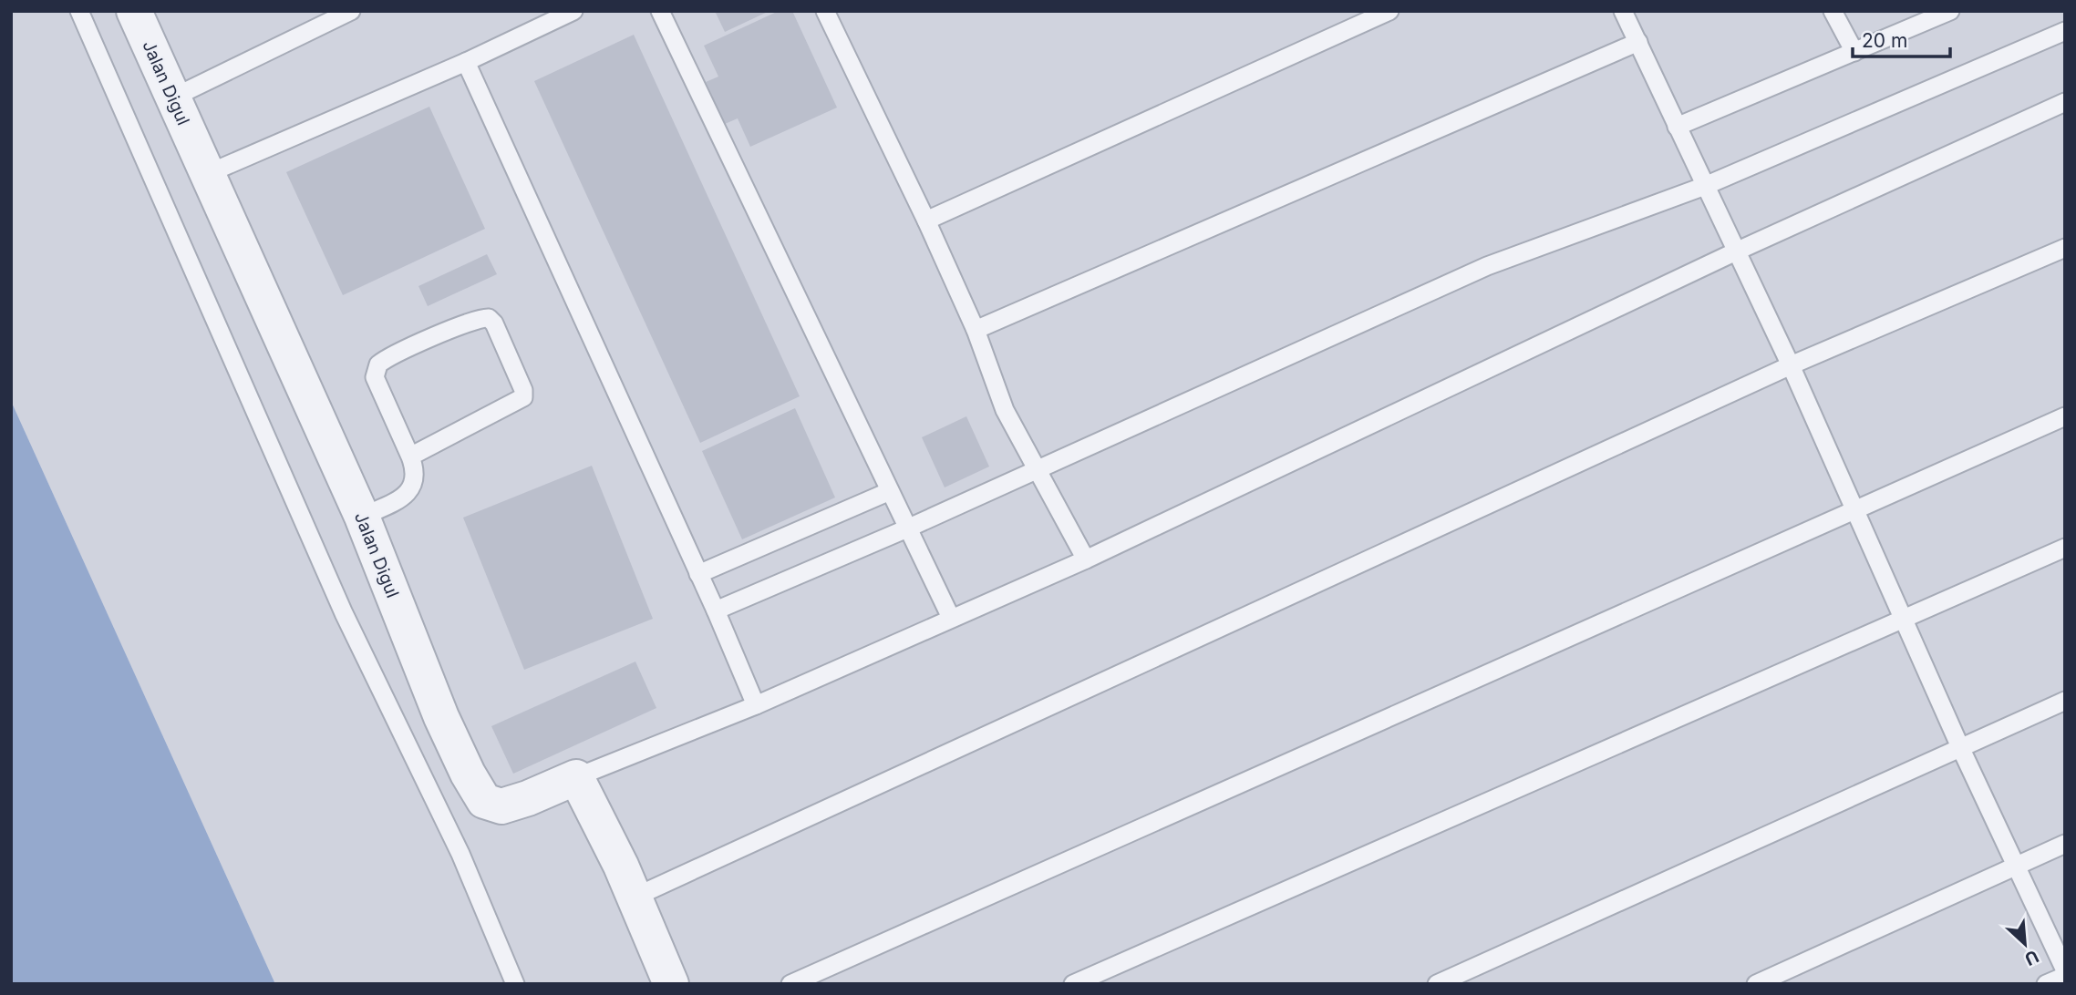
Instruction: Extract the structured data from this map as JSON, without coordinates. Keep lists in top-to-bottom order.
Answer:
{
  "streets": {
    "street": ["Jalan Digul"]
  },
  "scale_bar": "20 m",
  "north": "bottom right"
}
